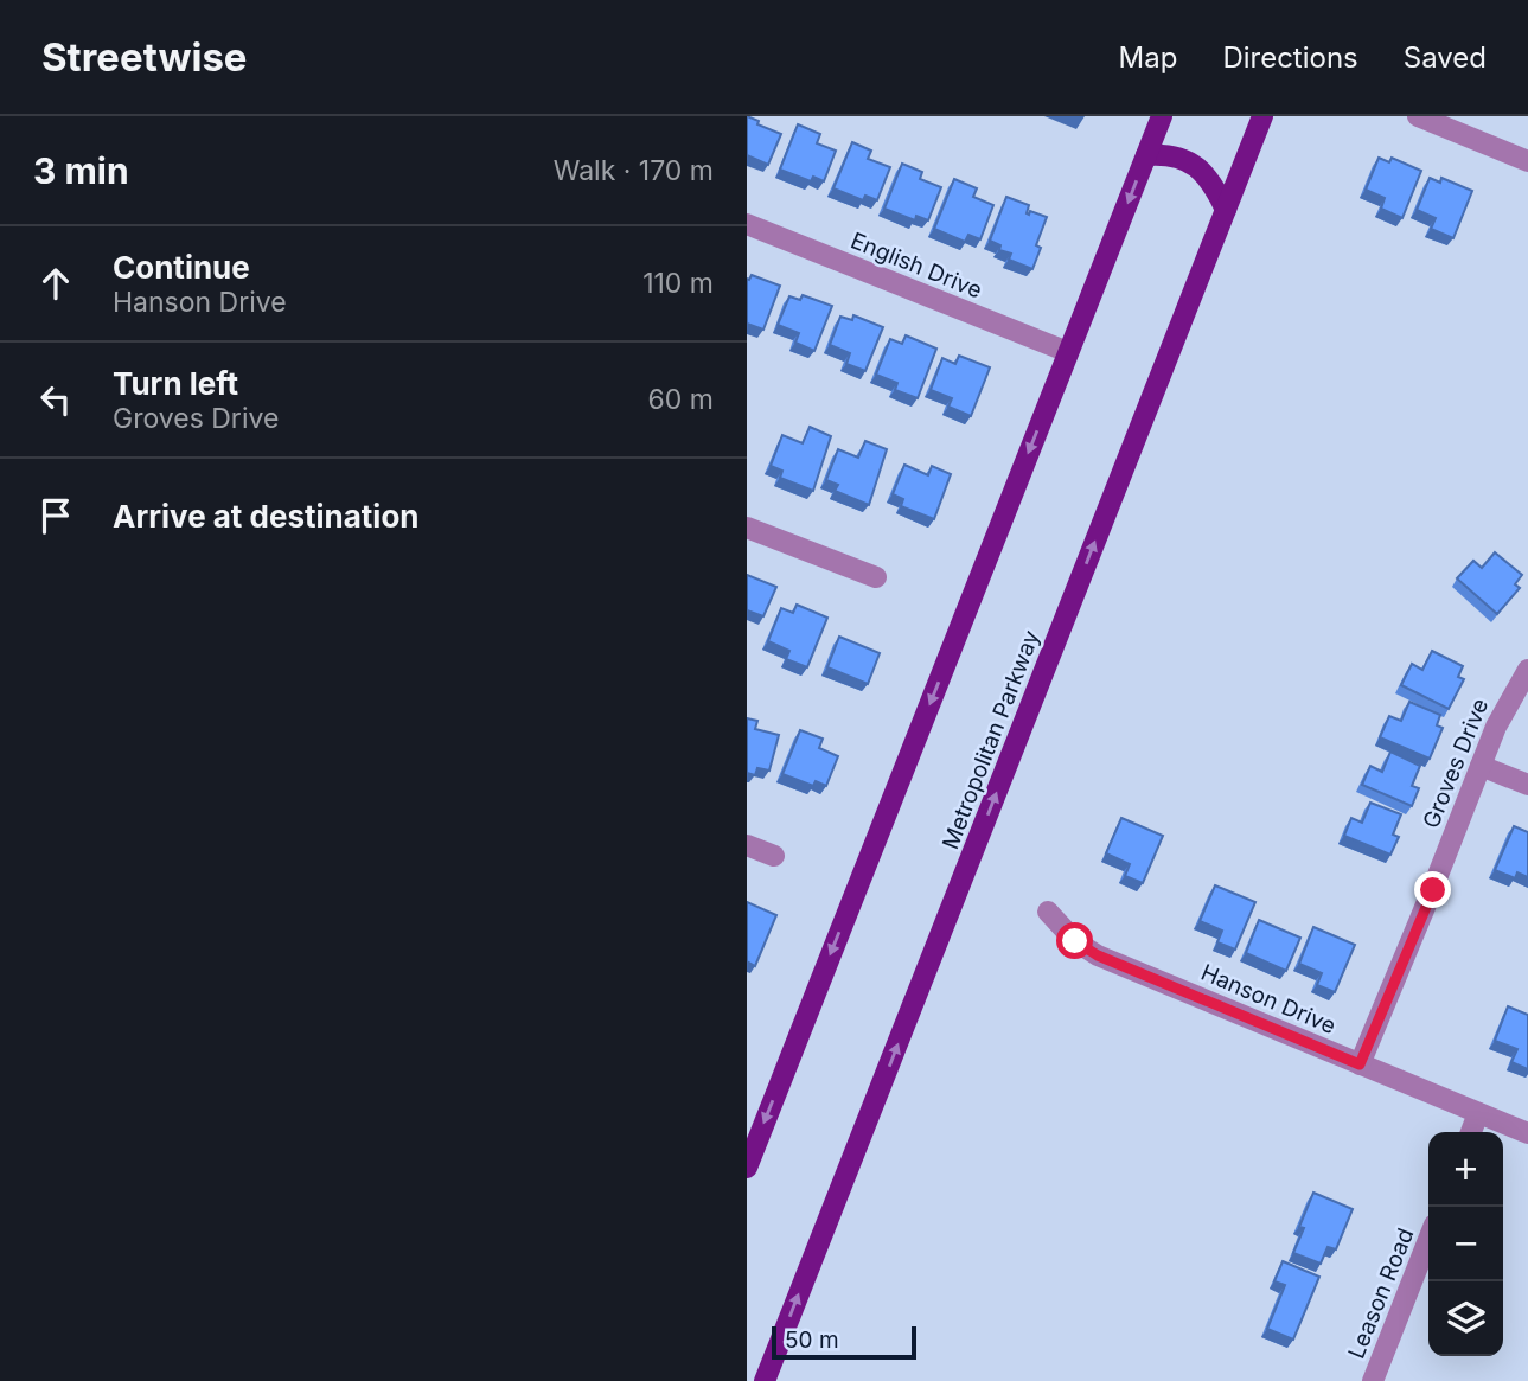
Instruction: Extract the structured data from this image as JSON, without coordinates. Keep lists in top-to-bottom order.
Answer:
{
  "streets": {
    "main road": ["Metropolitan Parkway"],
    "street": [
      "English Drive",
      "Groves Drive",
      "Hanson Drive",
      "Leason Road"
    ]
  },
  "crossings": [
    ["Groves Drive", "Hanson Drive"]
  ],
  "scale_bar": "50 m",
  "page": {
    "header": "Streetwise",
    "nav": ["Map", "Directions", "Saved"],
    "heading": ["3 min", "Walk · 170 m"],
    "list": [
      ["Continue", "Hanson Drive", "110 m"],
      ["Turn left", "Groves Drive", "60 m"],
      "Arrive at destination"
    ],
    "map_buttons": ["+", "−"],
    "scale": "50 m"
  }
}
